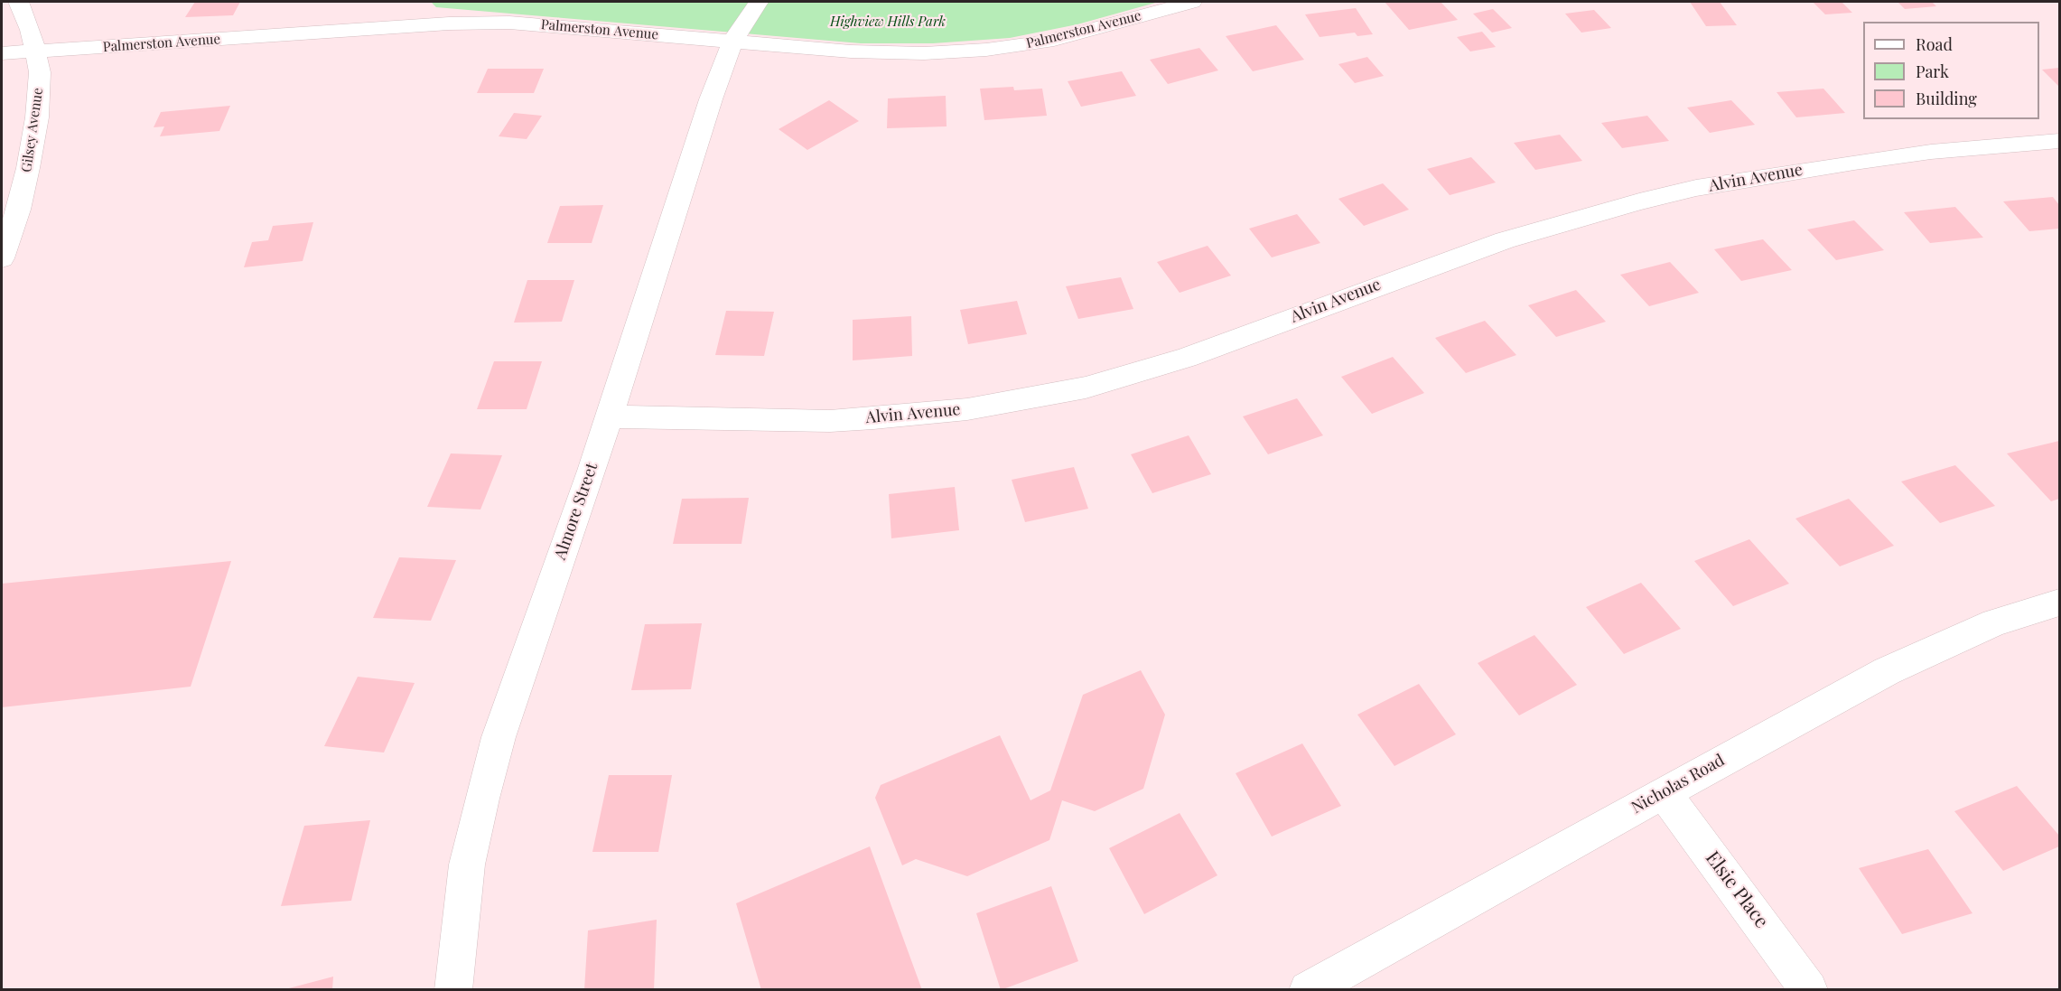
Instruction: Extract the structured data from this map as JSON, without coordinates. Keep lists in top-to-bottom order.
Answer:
{
  "streets": {
    "street": [
      "Palmerston Avenue",
      "Gilsey Avenue",
      "Alvin Avenue",
      "Almore Street",
      "Nicholas Road",
      "Elsie Place"
    ]
  },
  "crossings": [
    ["Palmerston Avenue", "Gilsey Avenue"],
    ["Palmerston Avenue", "Almore Street"],
    ["Alvin Avenue", "Almore Street"],
    ["Nicholas Road", "Elsie Place"]
  ],
  "parks": ["Highview Hills Park"],
  "legend": ["Road", "Park", "Building"]
}
